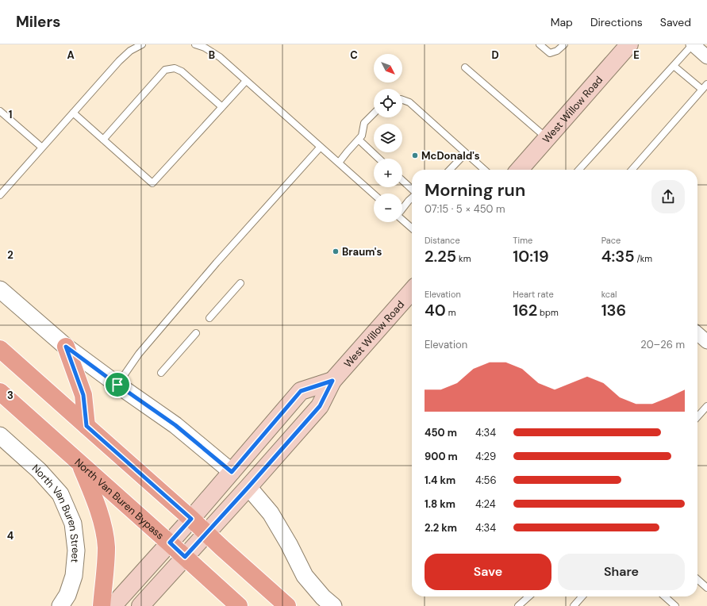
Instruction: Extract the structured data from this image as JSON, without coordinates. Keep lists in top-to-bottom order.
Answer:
{
  "streets": {
    "main road": ["West Willow Road", "North Van Buren Bypass"],
    "street": ["North Van Buren Street"]
  },
  "crossings": [
    ["West Willow Road", "North Van Buren Bypass"]
  ],
  "places": ["McDonald's", "Braum's"],
  "north": "bottom right",
  "page": {
    "header": "Milers",
    "nav": ["Map", "Directions", "Saved"],
    "map_buttons": ["+", "−"],
    "heading": ["Morning run", "07:15 · 5 × 450 m"],
    "stats": [
      ["Distance", "2.25 km"],
      ["Time", "10:19"],
      ["Pace", "4:35 /km"],
      ["Elevation", "40 m"],
      ["Heart rate", "162 bpm"],
      ["kcal", "136"]
    ],
    "chart": ["Elevation", "20–26 m"],
    "list": [
      {
        "name": "450 m",
        "note": "4:34"
      },
      {
        "name": "900 m",
        "note": "4:29"
      },
      {
        "name": "1.4 km",
        "note": "4:56"
      },
      {
        "name": "1.8 km",
        "note": "4:24"
      },
      {
        "name": "2.2 km",
        "note": "4:34"
      }
    ],
    "buttons": ["Save", "Share"]
  },
  "grid": {
    "columns": [
      "A",
      "B",
      "C",
      "D",
      "E"
    ],
    "rows": [
      "1",
      "2",
      "3",
      "4"
    ]
  }
}
